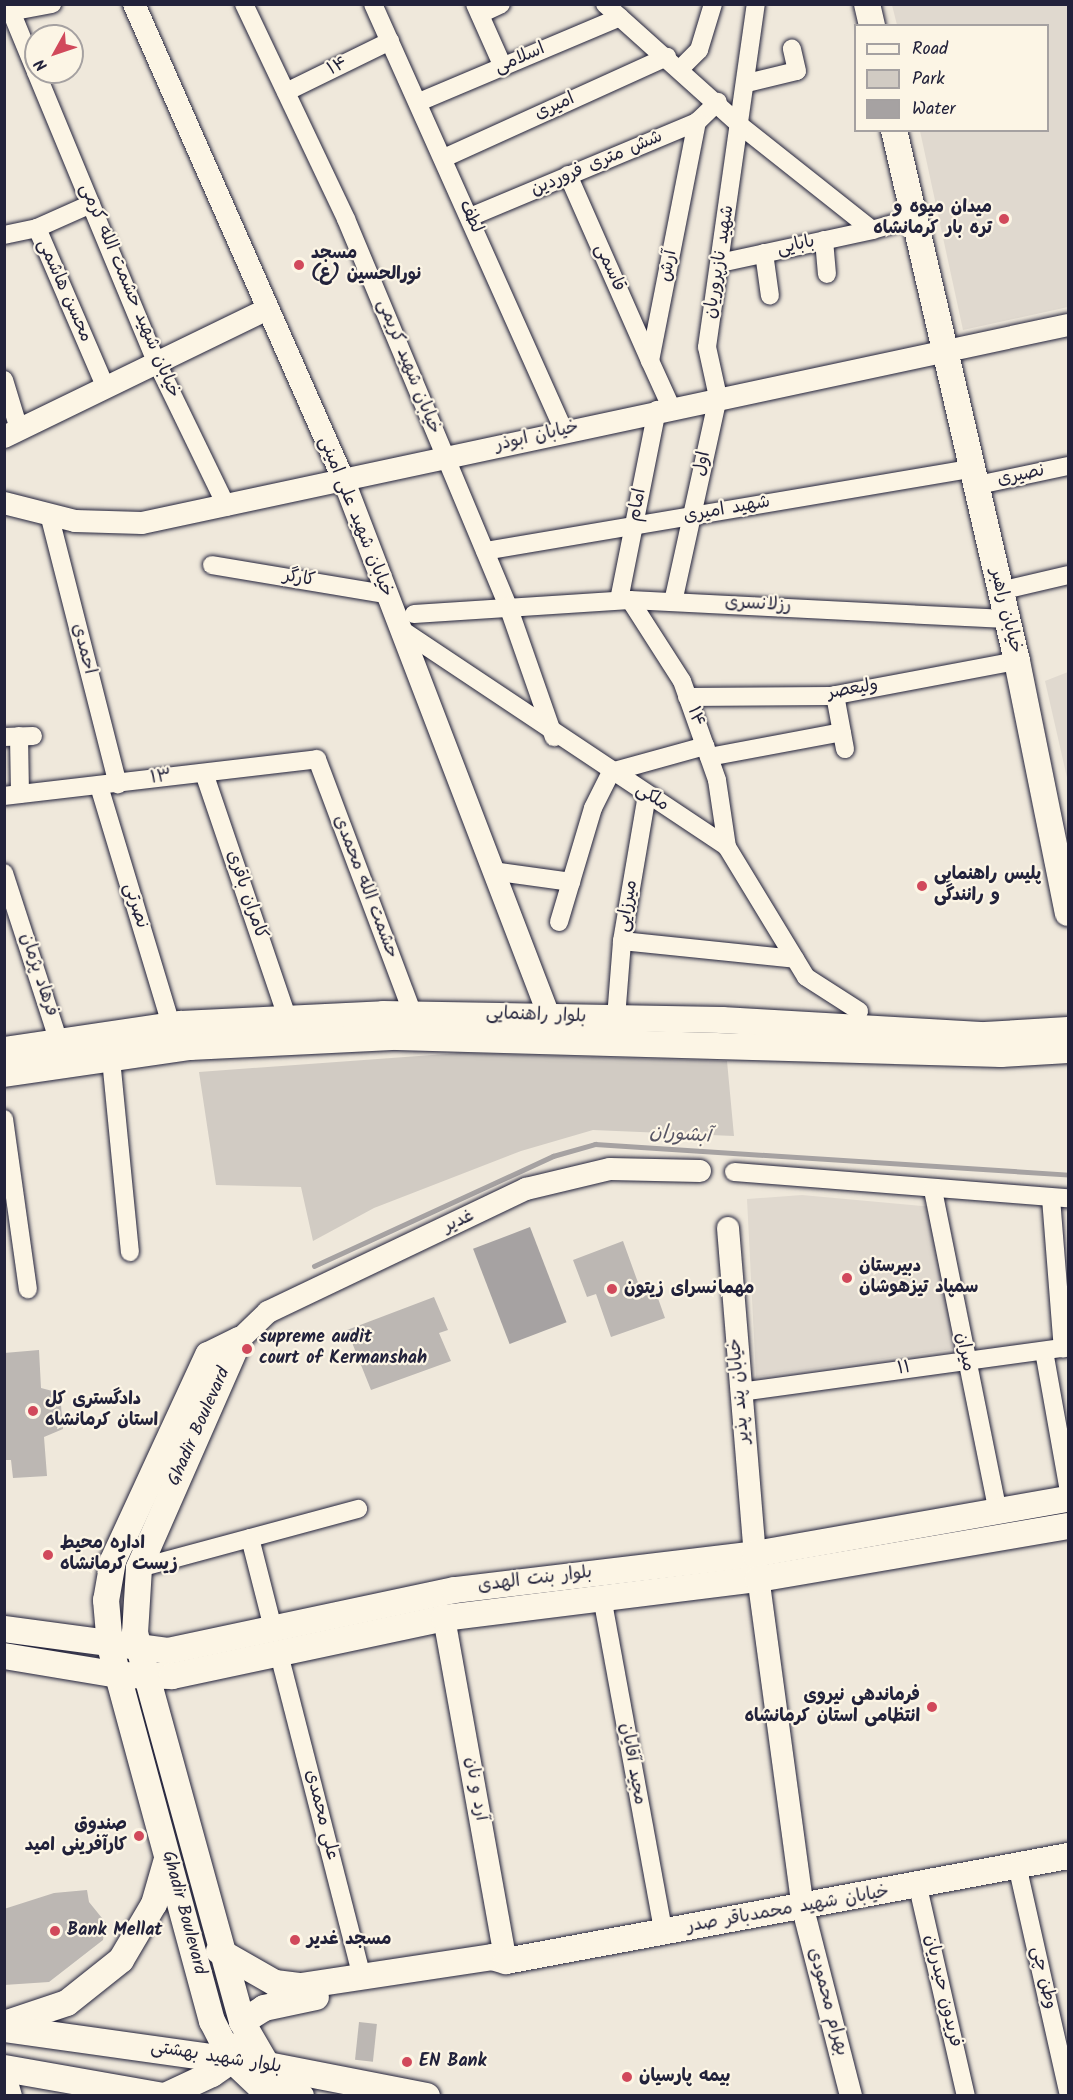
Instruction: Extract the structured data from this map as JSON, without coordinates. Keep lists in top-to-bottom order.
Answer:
{
  "streets": {
    "main road": [
      "خیابان راهبر",
      "بلوار راهنمایی",
      "Ghadir Boulevard",
      "بلوار بنت الهدی",
      "خیابان شهید محمدباقر صدر",
      "بلوار شهید بهشتی"
    ],
    "street": [
      "اسلامی",
      "۱۴",
      "امیری",
      "شش متری فروردین",
      "لطف",
      "بابایی",
      "شهید نازپروریان",
      "آرش",
      "قاسمی",
      "محسن هاشمی",
      "خیابان شهید حشمت الله کرمی",
      "خیابان شهید کریمی",
      "خیابان ابوذر",
      "اول",
      "نصیری",
      "امام",
      "شهید امیری",
      "خیابان شهید علی امینی",
      "کارگر",
      "رزلانسری",
      "احمدی",
      "ولیعصر",
      "۱۳",
      "ملکی",
      "حشمت الله محمدی",
      "کامران باقری",
      "نصرتی",
      "میرزایی",
      "فرهاد پژمان",
      "غدیر",
      "میران",
      "۱۱",
      "خیابان پند پذیر",
      "مجید آقایان",
      "آرد و نان",
      "علی محمدی",
      "وطن چی",
      "فریدون حیدریان",
      "بهرام محمودی"
    ]
  },
  "crossings": [
    ["اسلامی", "لطف"],
    ["۱۴", "لطف"],
    ["۱۴", "خیابان شهید کریمی"],
    ["۱۴", "امام"],
    ["۱۴", "رزلانسری"],
    ["۱۴", "ولیعصر"],
    ["۱۴", "ملکی"],
    ["امیری", "لطف"],
    ["شش متری فروردین", "لطف"],
    ["شش متری فروردین", "آرش"],
    ["شش متری فروردین", "قاسمی"],
    ["لطف", "خیابان ابوذر"],
    ["بابایی", "شهید نازپروریان"],
    ["شهید نازپروریان", "خیابان ابوذر"],
    ["شهید نازپروریان", "اول"],
    ["آرش", "قاسمی"],
    ["خیابان شهید حشمت الله کرمی", "خیابان ابوذر"],
    ["خیابان شهید کریمی", "خیابان ابوذر"],
    ["خیابان شهید کریمی", "شهید امیری"],
    ["خیابان شهید کریمی", "رزلانسری"],
    ["خیابان شهید کریمی", "ملکی"],
    ["خیابان ابوذر", "اول"],
    ["خیابان ابوذر", "امام"],
    ["خیابان ابوذر", "خیابان شهید علی امینی"],
    ["خیابان ابوذر", "خیابان راهبر"],
    ["خیابان ابوذر", "احمدی"],
    ["اول", "شهید امیری"],
    ["اول", "رزلانسری"],
    ["نصیری", "شهید امیری"],
    ["نصیری", "خیابان راهبر"],
    ["امام", "شهید امیری"],
    ["امام", "رزلانسری"],
    ["شهید امیری", "خیابان راهبر"],
    ["خیابان شهید علی امینی", "کارگر"],
    ["خیابان شهید علی امینی", "رزلانسری"],
    ["خیابان شهید علی امینی", "ملکی"],
    ["خیابان شهید علی امینی", "بلوار راهنمایی"],
    ["رزلانسری", "خیابان راهبر"],
    ["رزلانسری", "ملکی"],
    ["خیابان راهبر", "ولیعصر"],
    ["احمدی", "۱۳"],
    ["۱۳", "حشمت الله محمدی"],
    ["۱۳", "کامران باقری"],
    ["۱۳", "نصرتی"],
    ["ملکی", "میرزایی"],
    ["حشمت الله محمدی", "بلوار راهنمایی"],
    ["کامران باقری", "بلوار راهنمایی"],
    ["نصرتی", "بلوار راهنمایی"],
    ["میرزایی", "بلوار راهنمایی"],
    ["فرهاد پژمان", "بلوار راهنمایی"],
    ["غدیر", "Ghadir Boulevard"],
    ["میران", "۱۱"],
    ["میران", "بلوار بنت الهدی"],
    ["۱۱", "خیابان پند پذیر"],
    ["خیابان پند پذیر", "بلوار بنت الهدی"],
    ["خیابان پند پذیر", "خیابان شهید محمدباقر صدر"],
    ["خیابان پند پذیر", "بهرام محمودی"],
    ["Ghadir Boulevard", "بلوار بنت الهدی"],
    ["Ghadir Boulevard", "خیابان شهید محمدباقر صدر"],
    ["Ghadir Boulevard", "بلوار شهید بهشتی"],
    ["بلوار بنت الهدی", "مجید آقایان"],
    ["بلوار بنت الهدی", "آرد و نان"],
    ["بلوار بنت الهدی", "علی محمدی"],
    ["مجید آقایان", "خیابان شهید محمدباقر صدر"],
    ["آرد و نان", "خیابان شهید محمدباقر صدر"],
    ["علی محمدی", "خیابان شهید محمدباقر صدر"],
    ["خیابان شهید محمدباقر صدر", "وطن چی"],
    ["خیابان شهید محمدباقر صدر", "فریدون حیدریان"],
    ["خیابان شهید محمدباقر صدر", "بهرام محمودی"]
  ],
  "water": ["آبشوران"],
  "places": [
    "میدان میوه و تره بار کرمانشاه",
    "مسجد نورالحسین (ع)",
    "پلیس راهنمایی و رانندگی",
    "دبیرستان سمپاد تیزهوشان",
    "مهمانسرای زیتون",
    "supreme audit court of Kermanshah",
    "دادگستری کل استان کرمانشاه",
    "اداره محیط زیست کرمانشاه",
    "فرماندهی نیروی انتظامی استان کرمانشاه",
    "صندوق کارآفرینی امید",
    "Bank Mellat",
    "مسجد غدیر",
    "EN Bank",
    "بیمه پارسیان"
  ],
  "legend": ["Road", "Park", "Water"],
  "north": "bottom left"
}
